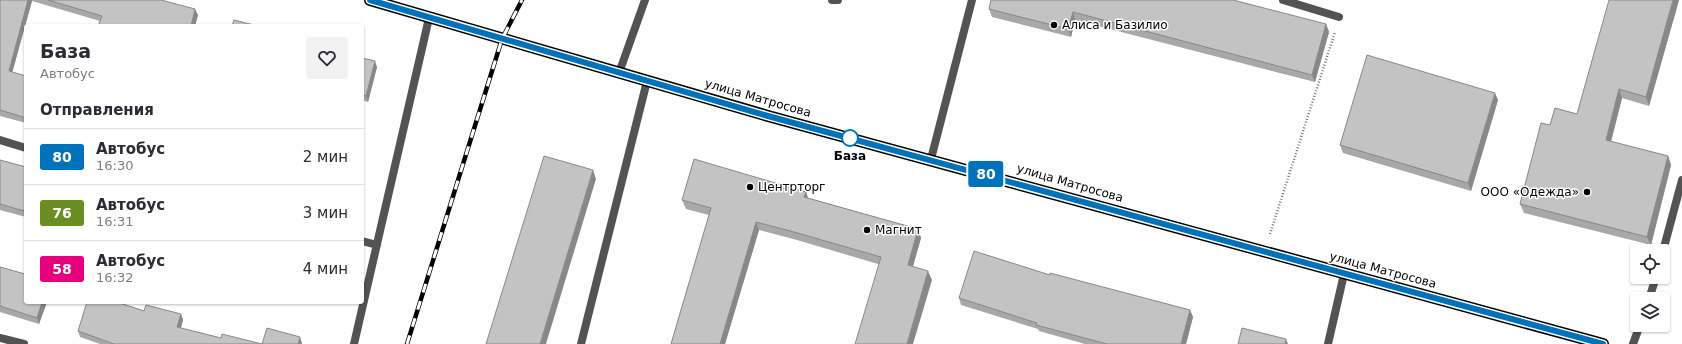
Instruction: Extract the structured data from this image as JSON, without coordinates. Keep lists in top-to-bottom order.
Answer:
{
  "streets": {
    "highway": ["улица Матросова"]
  },
  "places": [
    "Алиса и Базилио",
    "База",
    "Центрторг",
    "ООО «Одежда»",
    "Магнит"
  ],
  "lines": ["bus line 80"],
  "page": {
    "on_map": "80",
    "heading": [
      ["База", "Автобус"],
      "Отправления"
    ],
    "list": [
      {
        "mark": "80",
        "name": "Автобус",
        "note": "16:30",
        "value": "2 мин"
      },
      {
        "mark": "76",
        "name": "Автобус",
        "note": "16:31",
        "value": "3 мин"
      },
      {
        "mark": "58",
        "name": "Автобус",
        "note": "16:32",
        "value": "4 мин"
      }
    ]
  }
}
